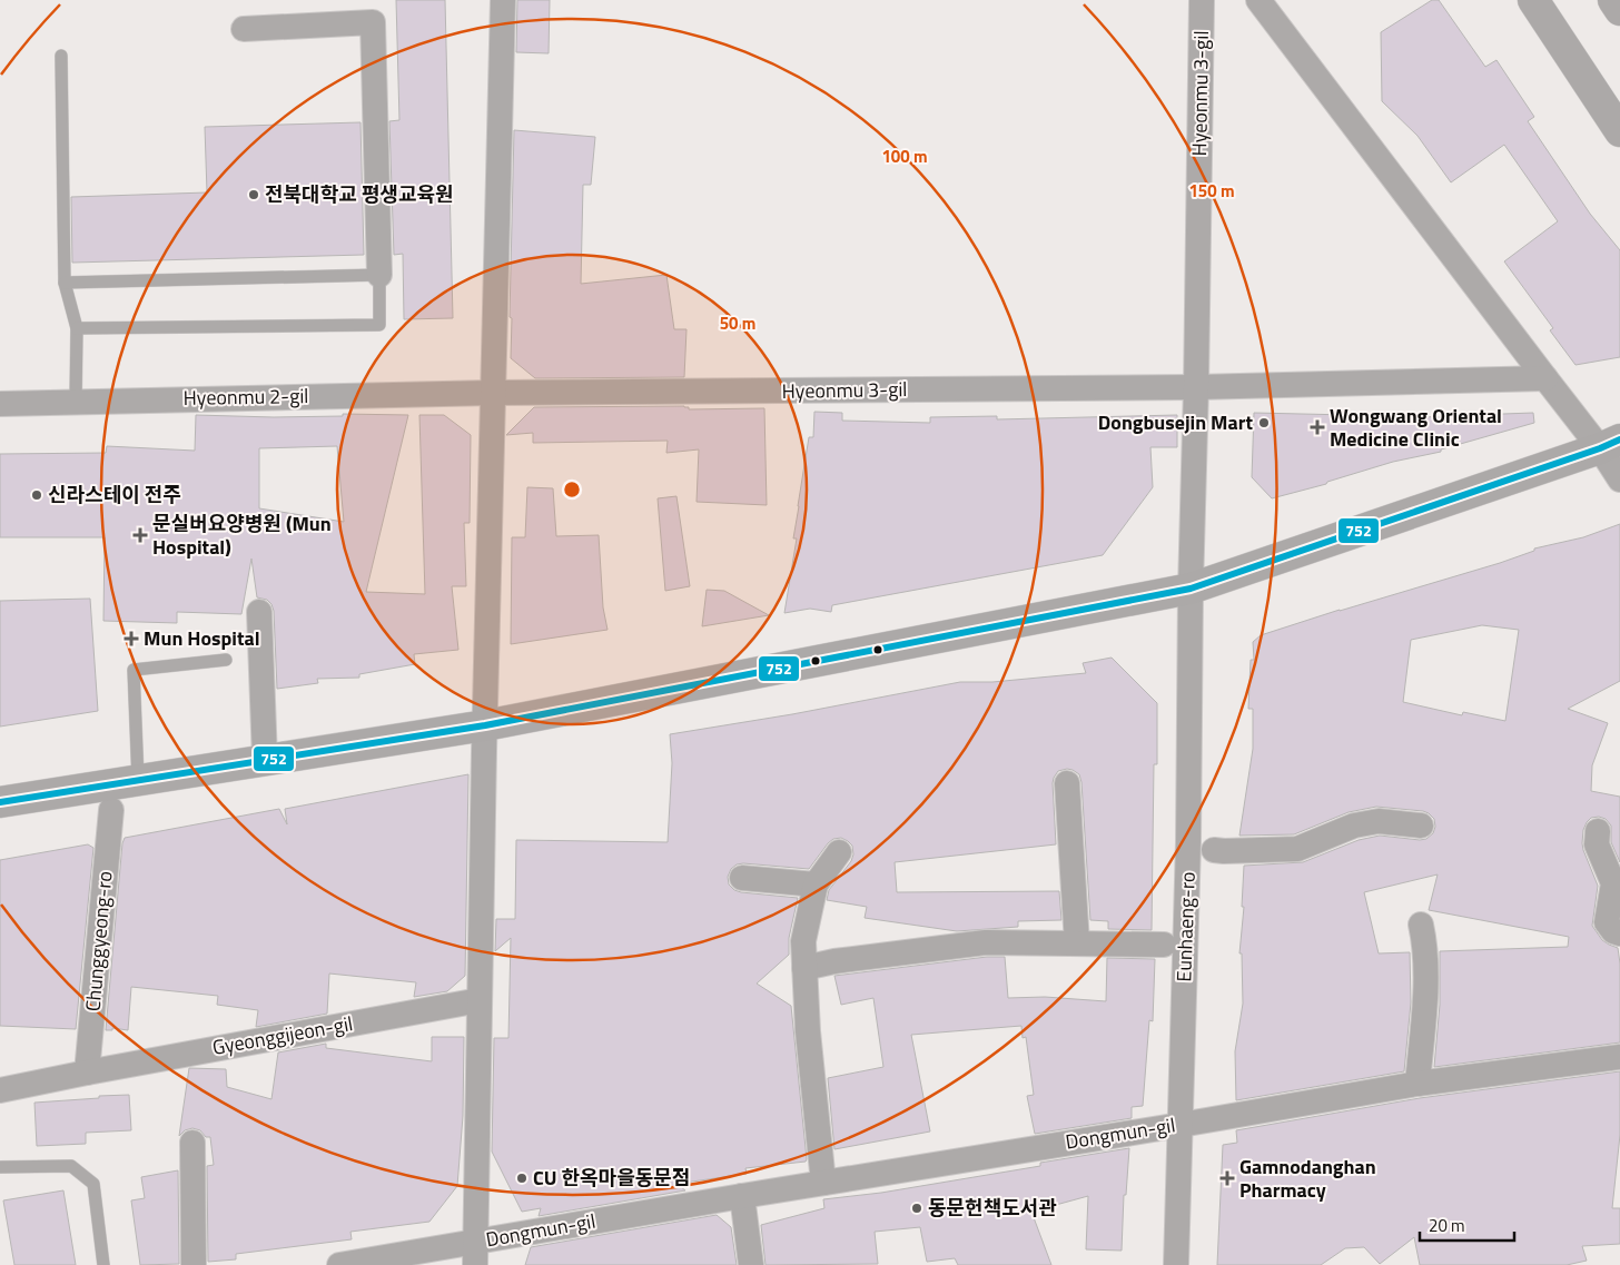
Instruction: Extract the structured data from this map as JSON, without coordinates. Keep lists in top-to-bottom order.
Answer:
{
  "streets": {
    "street": [
      "Hyeonmu 3-gil",
      "Hyeonmu 2-gil",
      "Eunhaeng-ro",
      "Chunggyeong-ro",
      "Gyeonggijeon-gil",
      "Dongmun-gil"
    ]
  },
  "crossings": [
    ["Hyeonmu 3-gil", "Hyeonmu 2-gil"],
    ["Hyeonmu 3-gil", "Eunhaeng-ro"],
    ["Eunhaeng-ro", "Dongmun-gil"],
    ["Chunggyeong-ro", "Gyeonggijeon-gil"]
  ],
  "places": {
    "other": [
      "전북대학교 평생교육원",
      "Dongbusejin Mart",
      "신라스테이 전주",
      "CU 한옥마을동문점",
      "동문헌책도서관"
    ],
    "health": [
      "Wongwang Oriental Medicine Clinic",
      "문실버요양병원 (Mun Hospital)",
      "Mun Hospital",
      "Gamnodanghan Pharmacy"
    ]
  },
  "lines": ["transit line 752"],
  "scale_bar": "20 m",
  "rings": ["100 m", "150 m", "50 m"]
}
